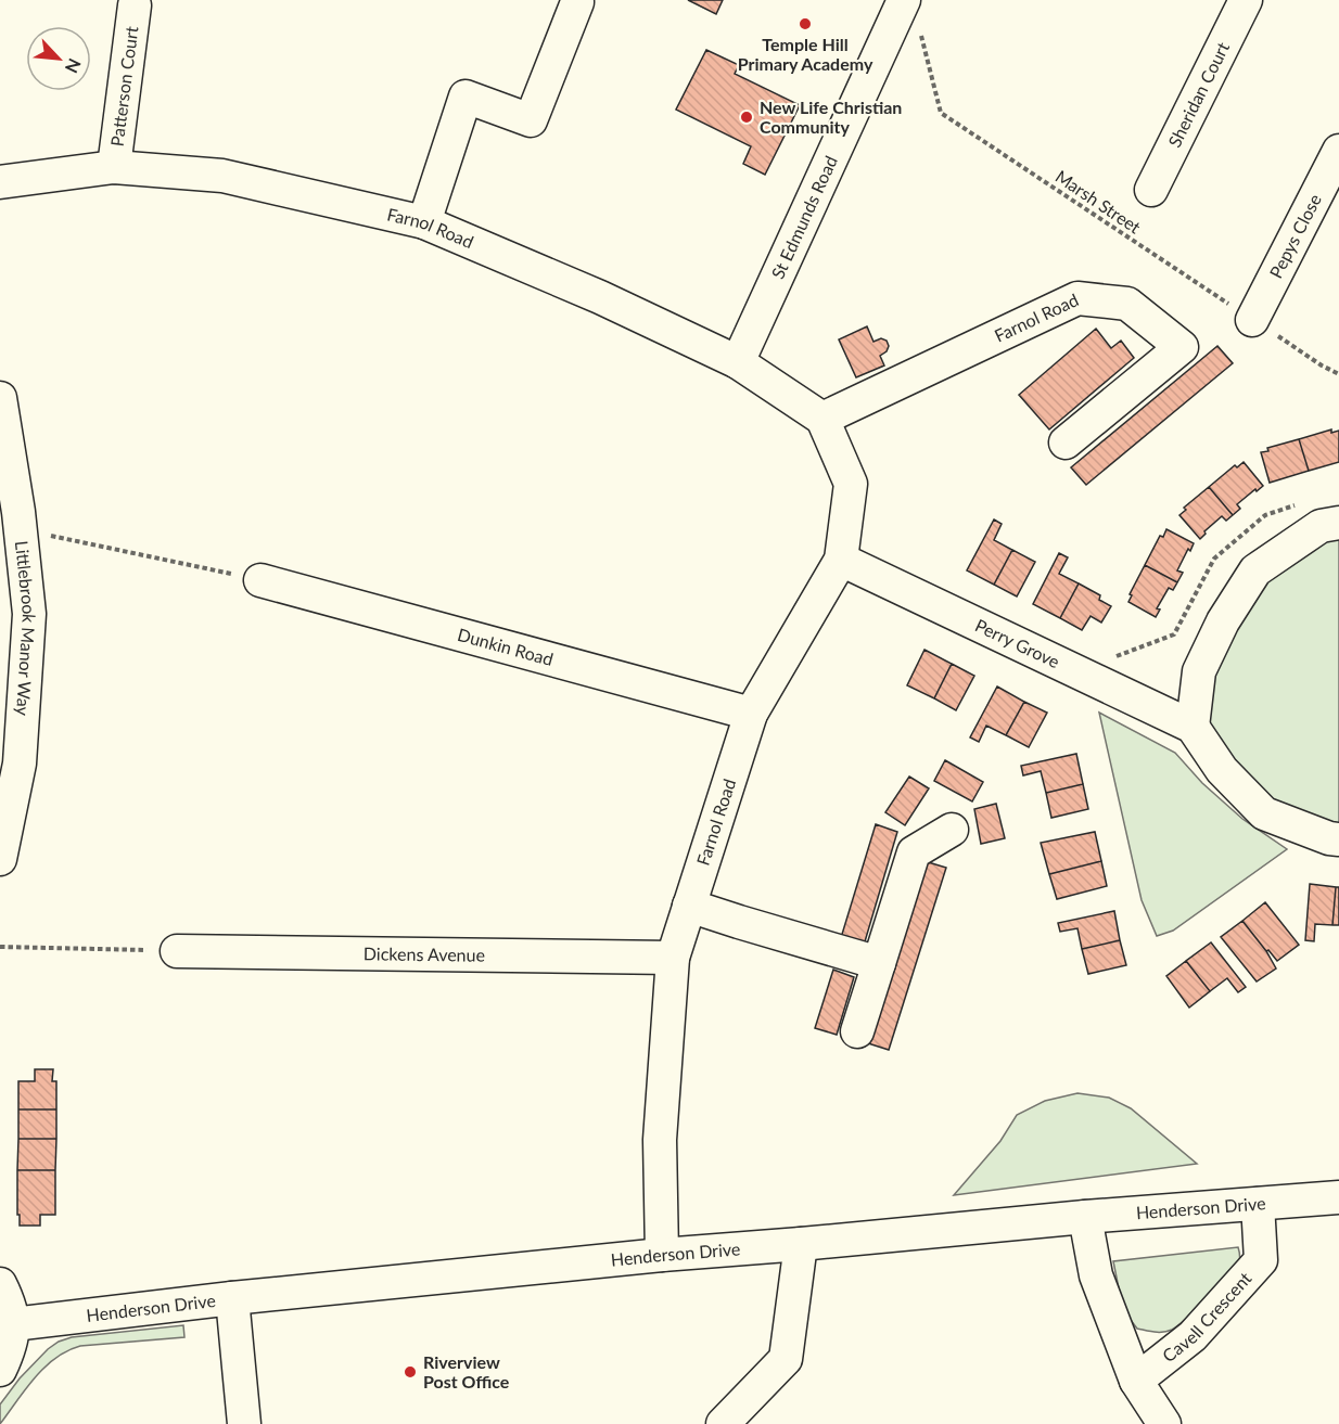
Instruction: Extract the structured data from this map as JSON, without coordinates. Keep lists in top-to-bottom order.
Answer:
{
  "streets": {
    "street": [
      "Patterson Court",
      "Sheridan Court",
      "St Edmunds Road",
      "Farnol Road",
      "Pepys Close",
      "Littlebrook Manor Way",
      "Perry Grove",
      "Dunkin Road",
      "Dickens Avenue",
      "Henderson Drive",
      "Cavell Crescent"
    ],
    "path": ["Marsh Street"]
  },
  "crossings": [
    ["Patterson Court", "Farnol Road"],
    ["Marsh Street", "St Edmunds Road"],
    ["Marsh Street", "Pepys Close"],
    ["St Edmunds Road", "Farnol Road"],
    ["Farnol Road", "Perry Grove"],
    ["Farnol Road", "Dunkin Road"],
    ["Farnol Road", "Dickens Avenue"],
    ["Farnol Road", "Henderson Drive"],
    ["Henderson Drive", "Cavell Crescent"]
  ],
  "places": ["Temple Hill Primary Academy", "New Life Christian Community", "Riverview Post Office"],
  "north": "bottom right"
}
